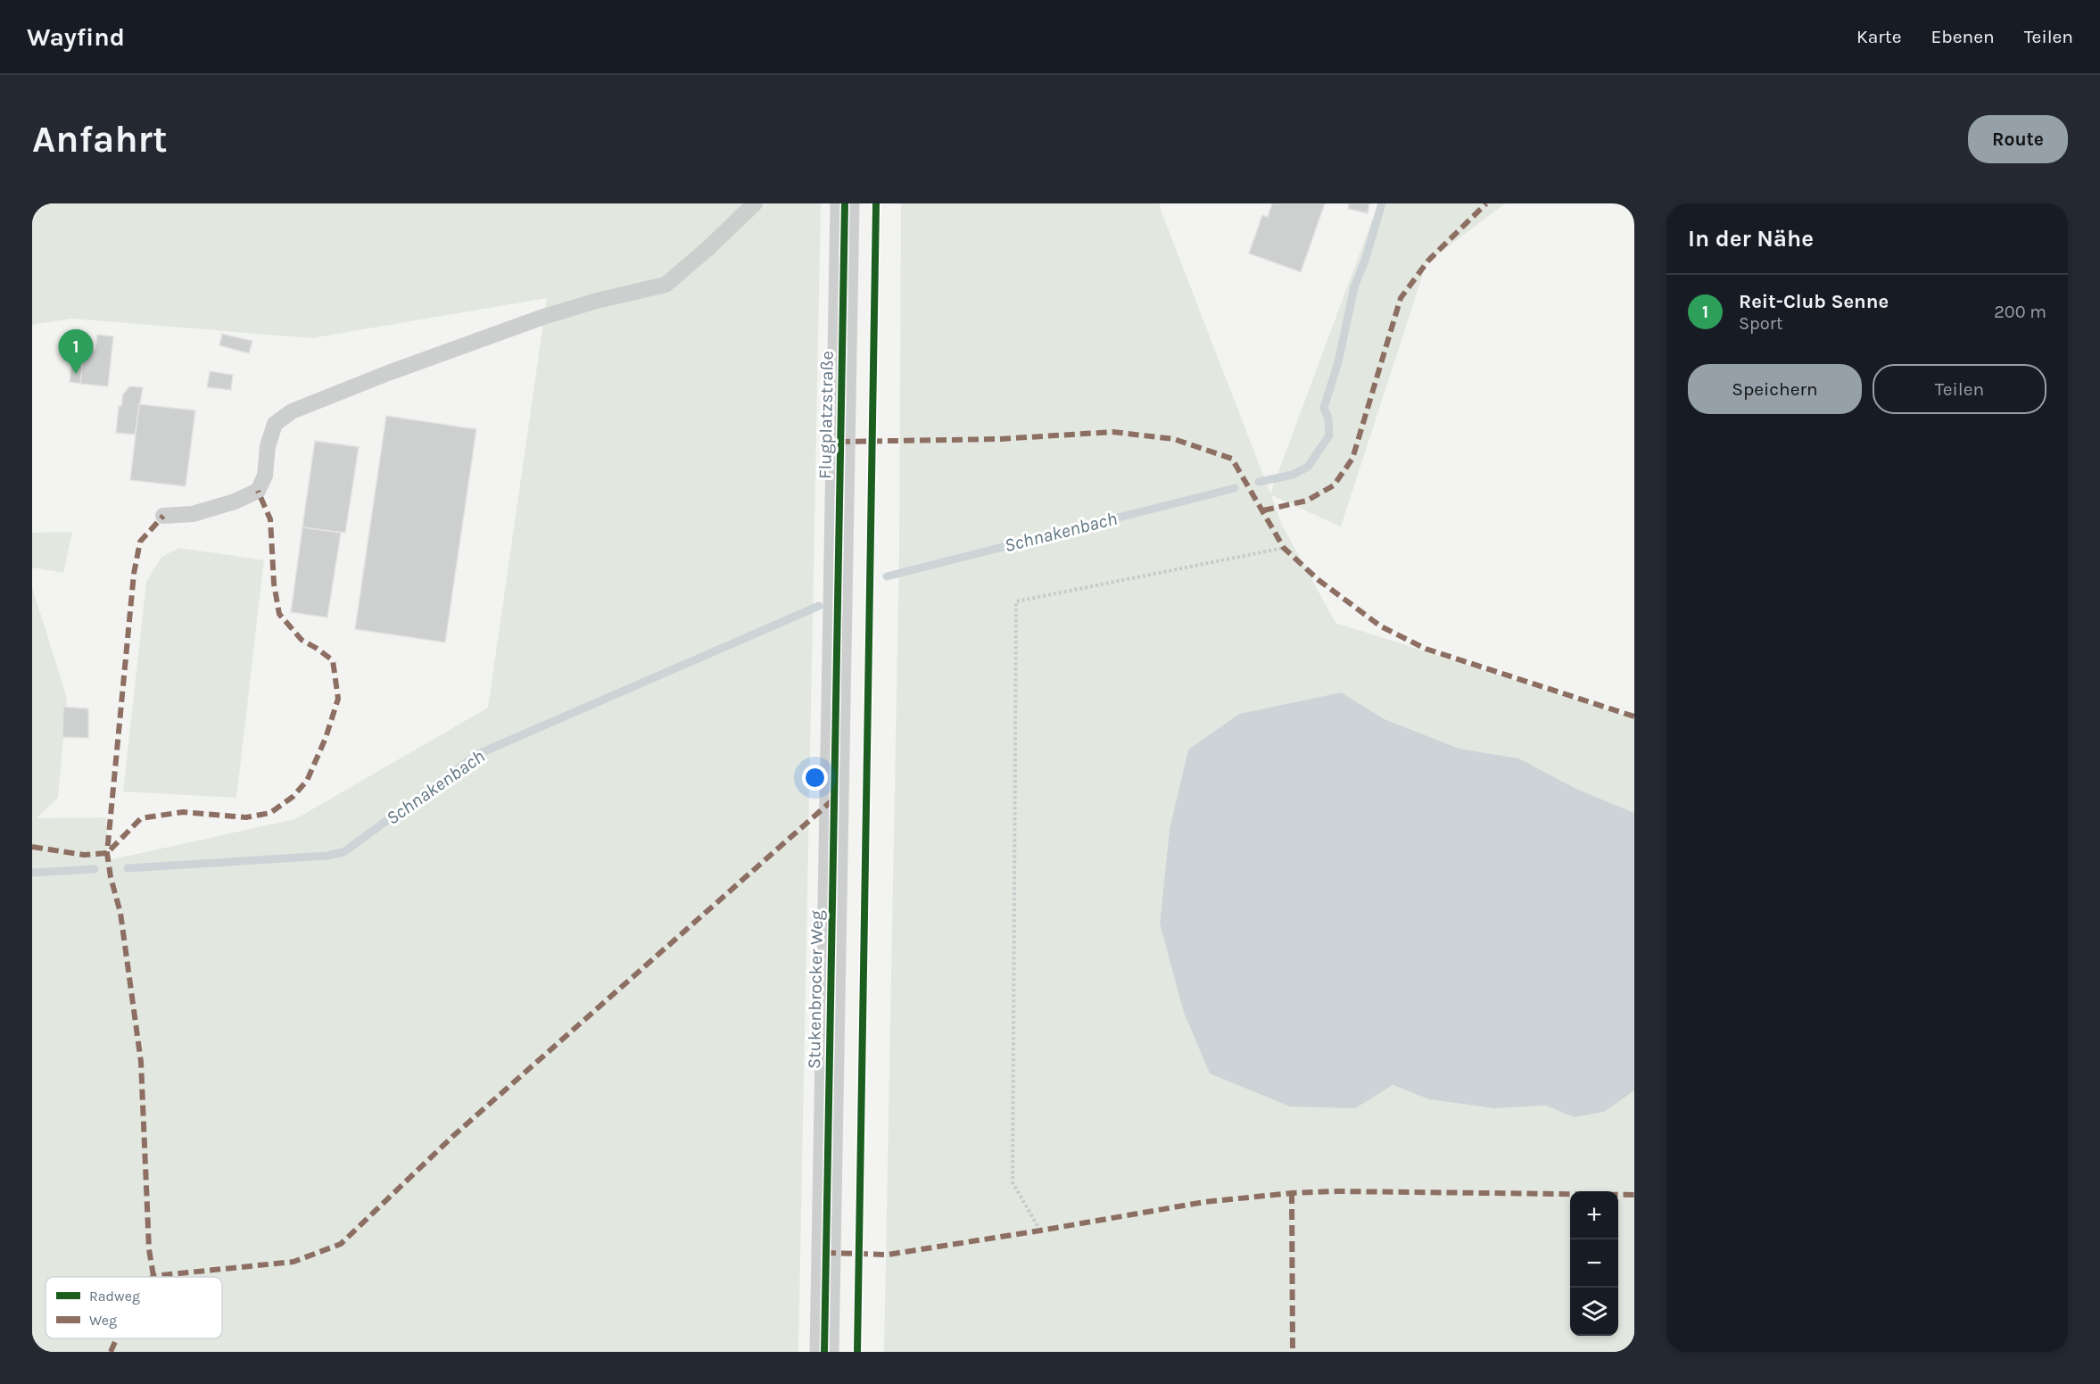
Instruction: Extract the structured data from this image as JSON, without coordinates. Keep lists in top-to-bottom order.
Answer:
{
  "streets": {
    "street": ["Flugplatzstraße", "Stukenbrocker Weg"]
  },
  "crossings": [
    ["Flugplatzstraße", "Stukenbrocker Weg"]
  ],
  "water": ["Schnakenbach"],
  "legend": ["Radweg", "Weg"],
  "page": {
    "header": "Wayfind",
    "nav": ["Karte", "Ebenen", "Teilen"],
    "buttons": [
      "Route",
      ["Speichern", "Teilen"]
    ],
    "title": "Anfahrt",
    "heading": "In der Nähe",
    "list": [
      {
        "mark": "1",
        "name": "Reit-Club Senne",
        "note": "Sport",
        "value": "200 m"
      }
    ],
    "pins": "1",
    "map_buttons": ["+", "−"]
  }
}
